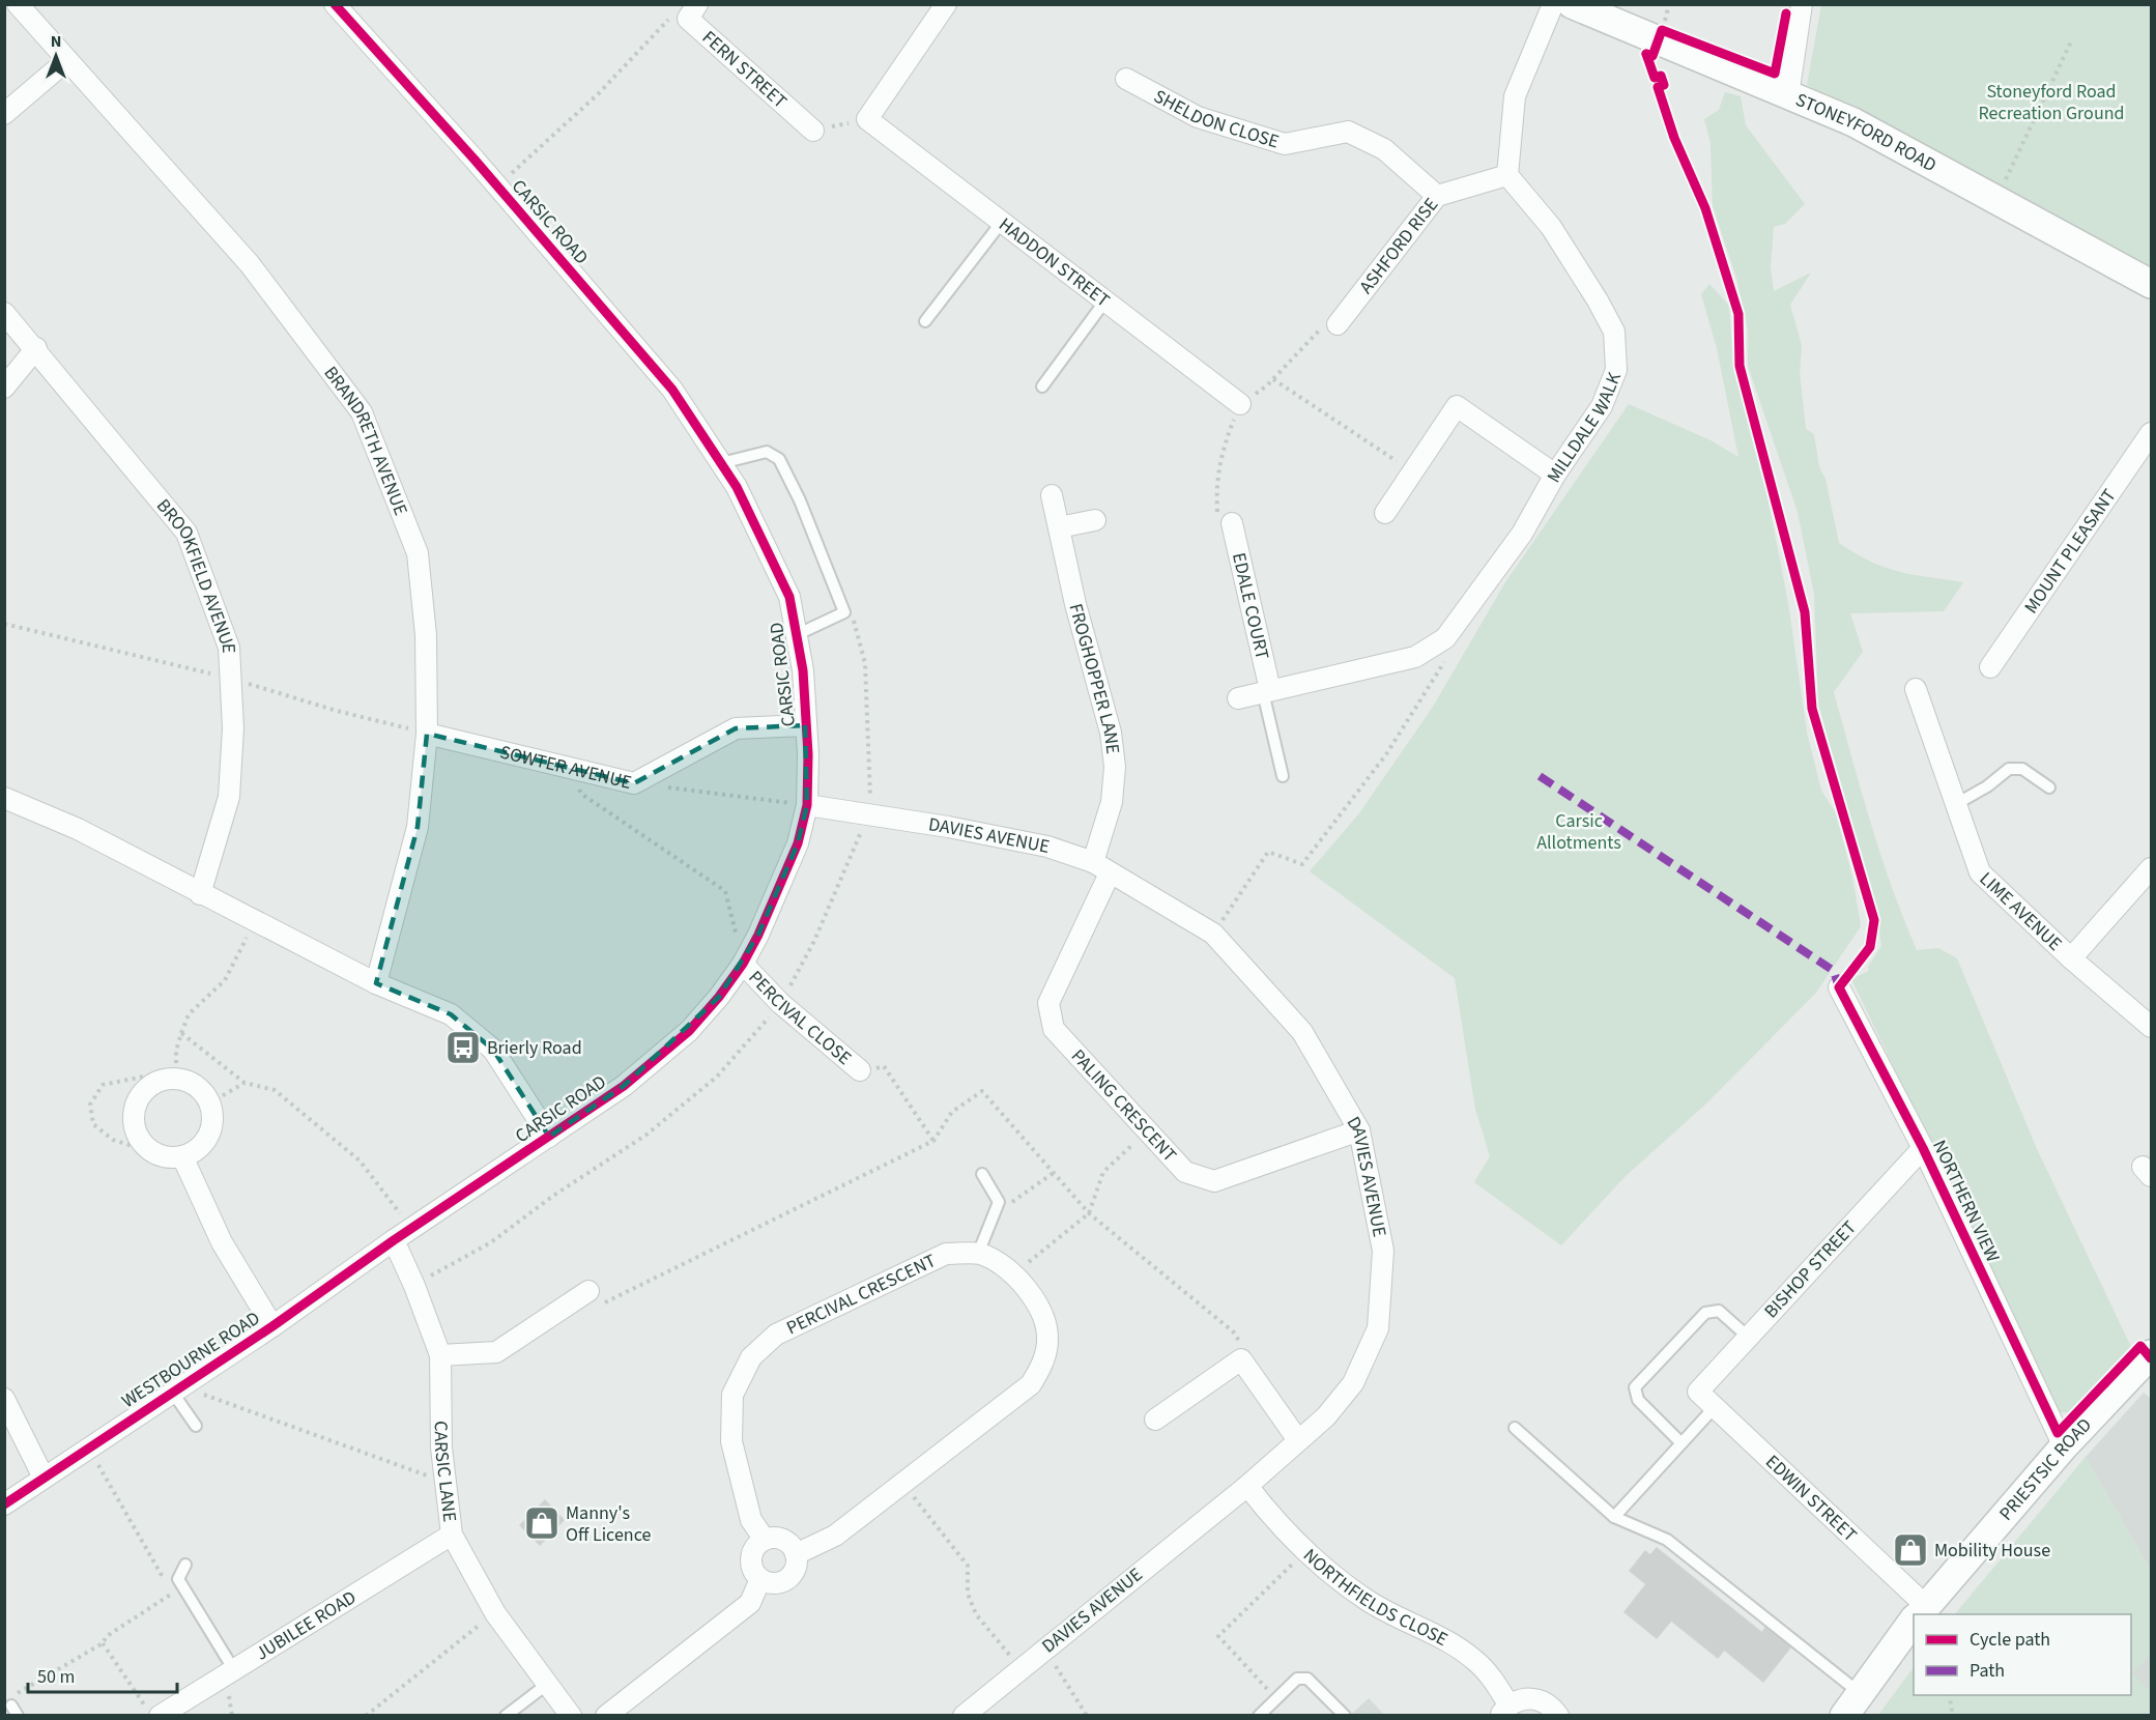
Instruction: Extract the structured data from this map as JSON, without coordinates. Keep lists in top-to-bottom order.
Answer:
{
  "streets": {
    "main road": ["STONEYFORD ROAD", "PRIESTSIC ROAD"],
    "street": [
      "FERN STREET",
      "SHELDON CLOSE",
      "CARSIC ROAD",
      "ASHFORD RISE",
      "HADDON STREET",
      "MILLDALE WALK",
      "BRANDRETH AVENUE",
      "MOUNT PLEASANT",
      "BROOKFIELD AVENUE",
      "EDALE COURT",
      "FROGHOPPER LANE",
      "SOWTER AVENUE",
      "DAVIES AVENUE",
      "LIME AVENUE",
      "PERCIVAL CLOSE",
      "PALING CRESCENT",
      "NORTHERN VIEW",
      "BISHOP STREET",
      "PERCIVAL CRESCENT",
      "WESTBOURNE ROAD",
      "CARSIC LANE",
      "EDWIN STREET",
      "NORTHFIELDS CLOSE",
      "JUBILEE ROAD"
    ]
  },
  "crossings": [
    ["SHELDON CLOSE", "ASHFORD RISE"],
    ["CARSIC ROAD", "SOWTER AVENUE"],
    ["CARSIC ROAD", "DAVIES AVENUE"],
    ["CARSIC ROAD", "PERCIVAL CLOSE"],
    ["CARSIC ROAD", "WESTBOURNE ROAD"],
    ["CARSIC ROAD", "CARSIC LANE"],
    ["ASHFORD RISE", "MILLDALE WALK"],
    ["MILLDALE WALK", "EDALE COURT"],
    ["BRANDRETH AVENUE", "SOWTER AVENUE"],
    ["FROGHOPPER LANE", "DAVIES AVENUE"],
    ["FROGHOPPER LANE", "PALING CRESCENT"],
    ["DAVIES AVENUE", "PALING CRESCENT"],
    ["DAVIES AVENUE", "NORTHFIELDS CLOSE"],
    ["NORTHERN VIEW", "BISHOP STREET"],
    ["NORTHERN VIEW", "PRIESTSIC ROAD"],
    ["BISHOP STREET", "EDWIN STREET"],
    ["WESTBOURNE ROAD", "CARSIC LANE"],
    ["PRIESTSIC ROAD", "EDWIN STREET"],
    ["CARSIC LANE", "JUBILEE ROAD"]
  ],
  "parks": ["Stoneyford Road Recreation Ground", "Carsic Allotments"],
  "places": {
    "bus stop": ["Brierly Road"],
    "shop": ["Manny's Off Licence", "Mobility House"]
  },
  "legend": ["Cycle path", "Path"],
  "scale_bar": "50 m",
  "north": "top"
}
